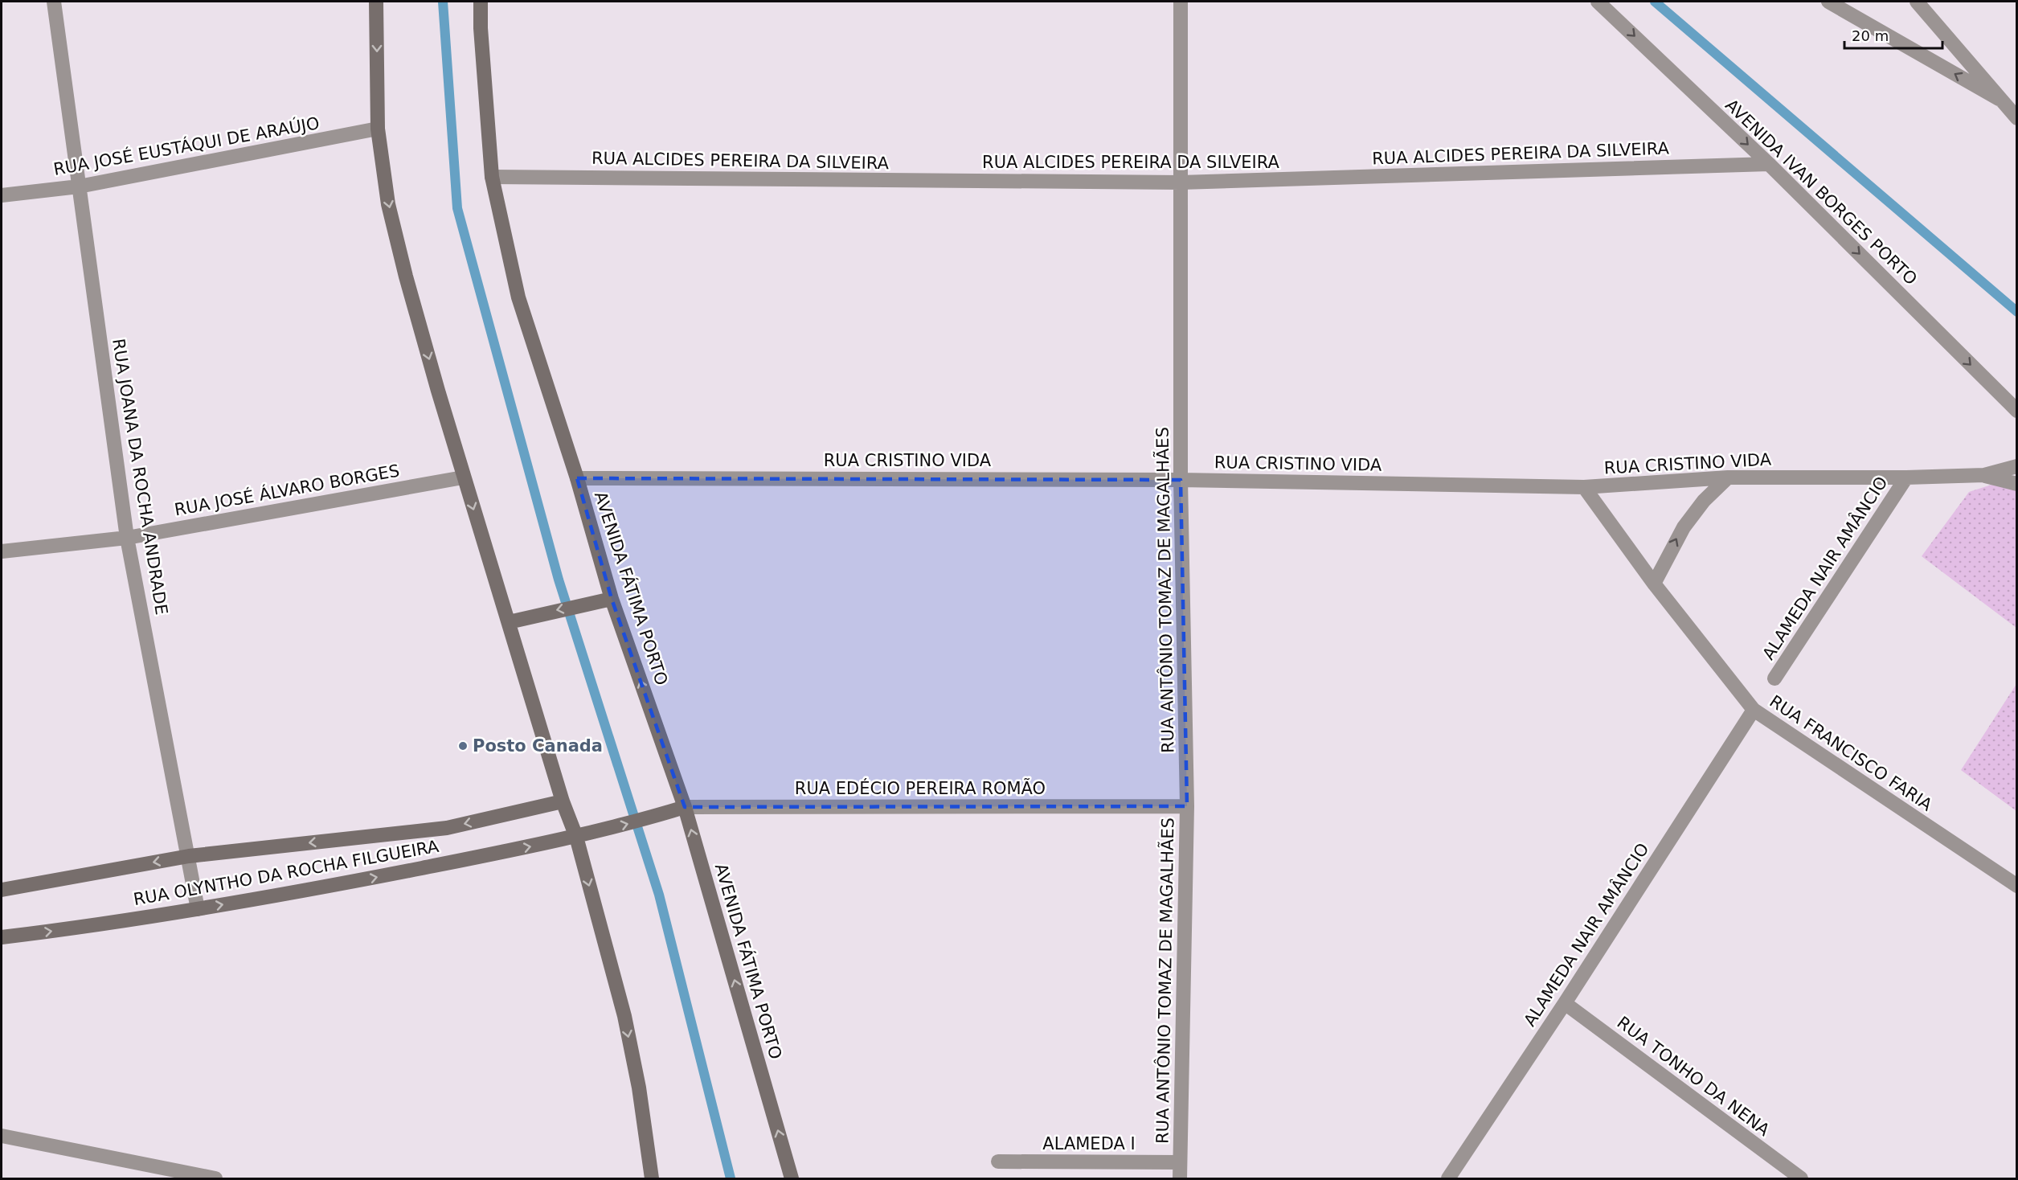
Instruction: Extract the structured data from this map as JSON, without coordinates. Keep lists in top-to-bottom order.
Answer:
{
  "streets": {
    "main road": ["AVENIDA FÁTIMA PORTO", "RUA EDÉCIO PEREIRA ROMÃO", "RUA OLYNTHO DA ROCHA FILGUEIRA"],
    "street": [
      "RUA JOSÉ EUSTÁQUI DE ARAÚJO",
      "RUA ALCIDES PEREIRA DA SILVEIRA",
      "AVENIDA IVAN BORGES PORTO",
      "RUA CRISTINO VIDA",
      "RUA JOANA DA ROCHA ANDRADE",
      "RUA JOSÉ ÁLVARO BORGES",
      "ALAMEDA NAIR AMÂNCIO",
      "RUA ANTÔNIO TOMAZ DE MAGALHÃES",
      "RUA FRANCISCO FARIA",
      "RUA TONHO DA NENA",
      "ALAMEDA I"
    ]
  },
  "crossings": [
    ["RUA JOSÉ EUSTÁQUI DE ARAÚJO", "RUA JOANA DA ROCHA ANDRADE"],
    ["RUA ALCIDES PEREIRA DA SILVEIRA", "AVENIDA IVAN BORGES PORTO"],
    ["RUA ALCIDES PEREIRA DA SILVEIRA", "AVENIDA FÁTIMA PORTO"],
    ["RUA ALCIDES PEREIRA DA SILVEIRA", "RUA ANTÔNIO TOMAZ DE MAGALHÃES"],
    ["RUA CRISTINO VIDA", "ALAMEDA NAIR AMÂNCIO"],
    ["RUA CRISTINO VIDA", "AVENIDA FÁTIMA PORTO"],
    ["RUA CRISTINO VIDA", "RUA ANTÔNIO TOMAZ DE MAGALHÃES"],
    ["RUA CRISTINO VIDA", "RUA FRANCISCO FARIA"],
    ["RUA JOANA DA ROCHA ANDRADE", "RUA JOSÉ ÁLVARO BORGES"],
    ["RUA JOANA DA ROCHA ANDRADE", "RUA OLYNTHO DA ROCHA FILGUEIRA"],
    ["ALAMEDA NAIR AMÂNCIO", "RUA FRANCISCO FARIA"],
    ["ALAMEDA NAIR AMÂNCIO", "RUA TONHO DA NENA"],
    ["AVENIDA FÁTIMA PORTO", "RUA EDÉCIO PEREIRA ROMÃO"],
    ["RUA ANTÔNIO TOMAZ DE MAGALHÃES", "RUA EDÉCIO PEREIRA ROMÃO"],
    ["RUA ANTÔNIO TOMAZ DE MAGALHÃES", "ALAMEDA I"],
    ["RUA EDÉCIO PEREIRA ROMÃO", "RUA OLYNTHO DA ROCHA FILGUEIRA"]
  ],
  "one_way": ["AVENIDA IVAN BORGES PORTO"],
  "places": ["Posto Canada"],
  "scale_bar": "20 m"
}
